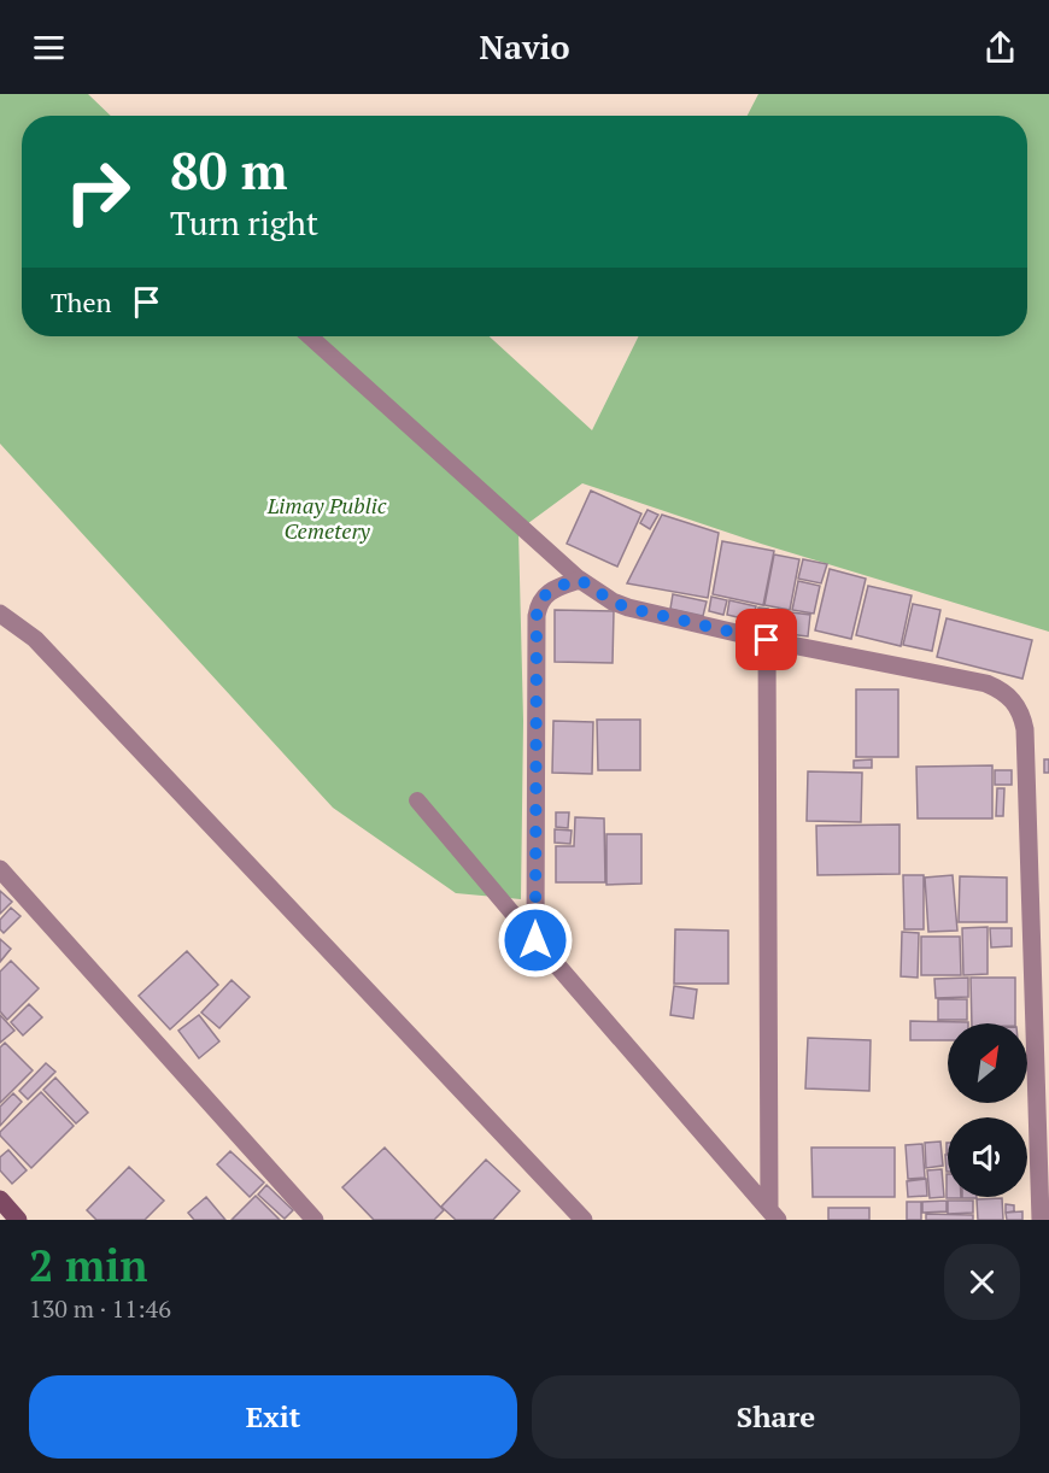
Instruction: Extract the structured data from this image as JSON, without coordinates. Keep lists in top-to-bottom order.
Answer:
{
  "parks": ["Limay Public Cemetery"],
  "north": "top right",
  "page": {
    "header": "Navio",
    "turn": ["80 m", "Turn right"],
    "then": "Then",
    "heading": ["2 min", "130 m · 11:46"],
    "buttons": ["Exit", "Share"]
  }
}
